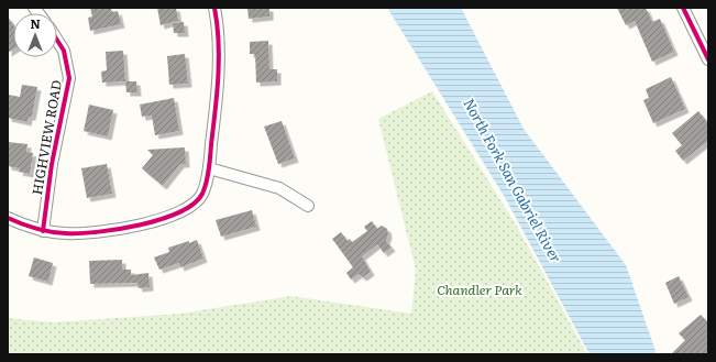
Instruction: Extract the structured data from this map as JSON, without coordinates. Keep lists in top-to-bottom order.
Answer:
{
  "streets": {
    "street": ["HIGHVIEW ROAD"]
  },
  "water": ["North Fork San Gabriel River"],
  "parks": ["Chandler Park"],
  "north": "top"
}
